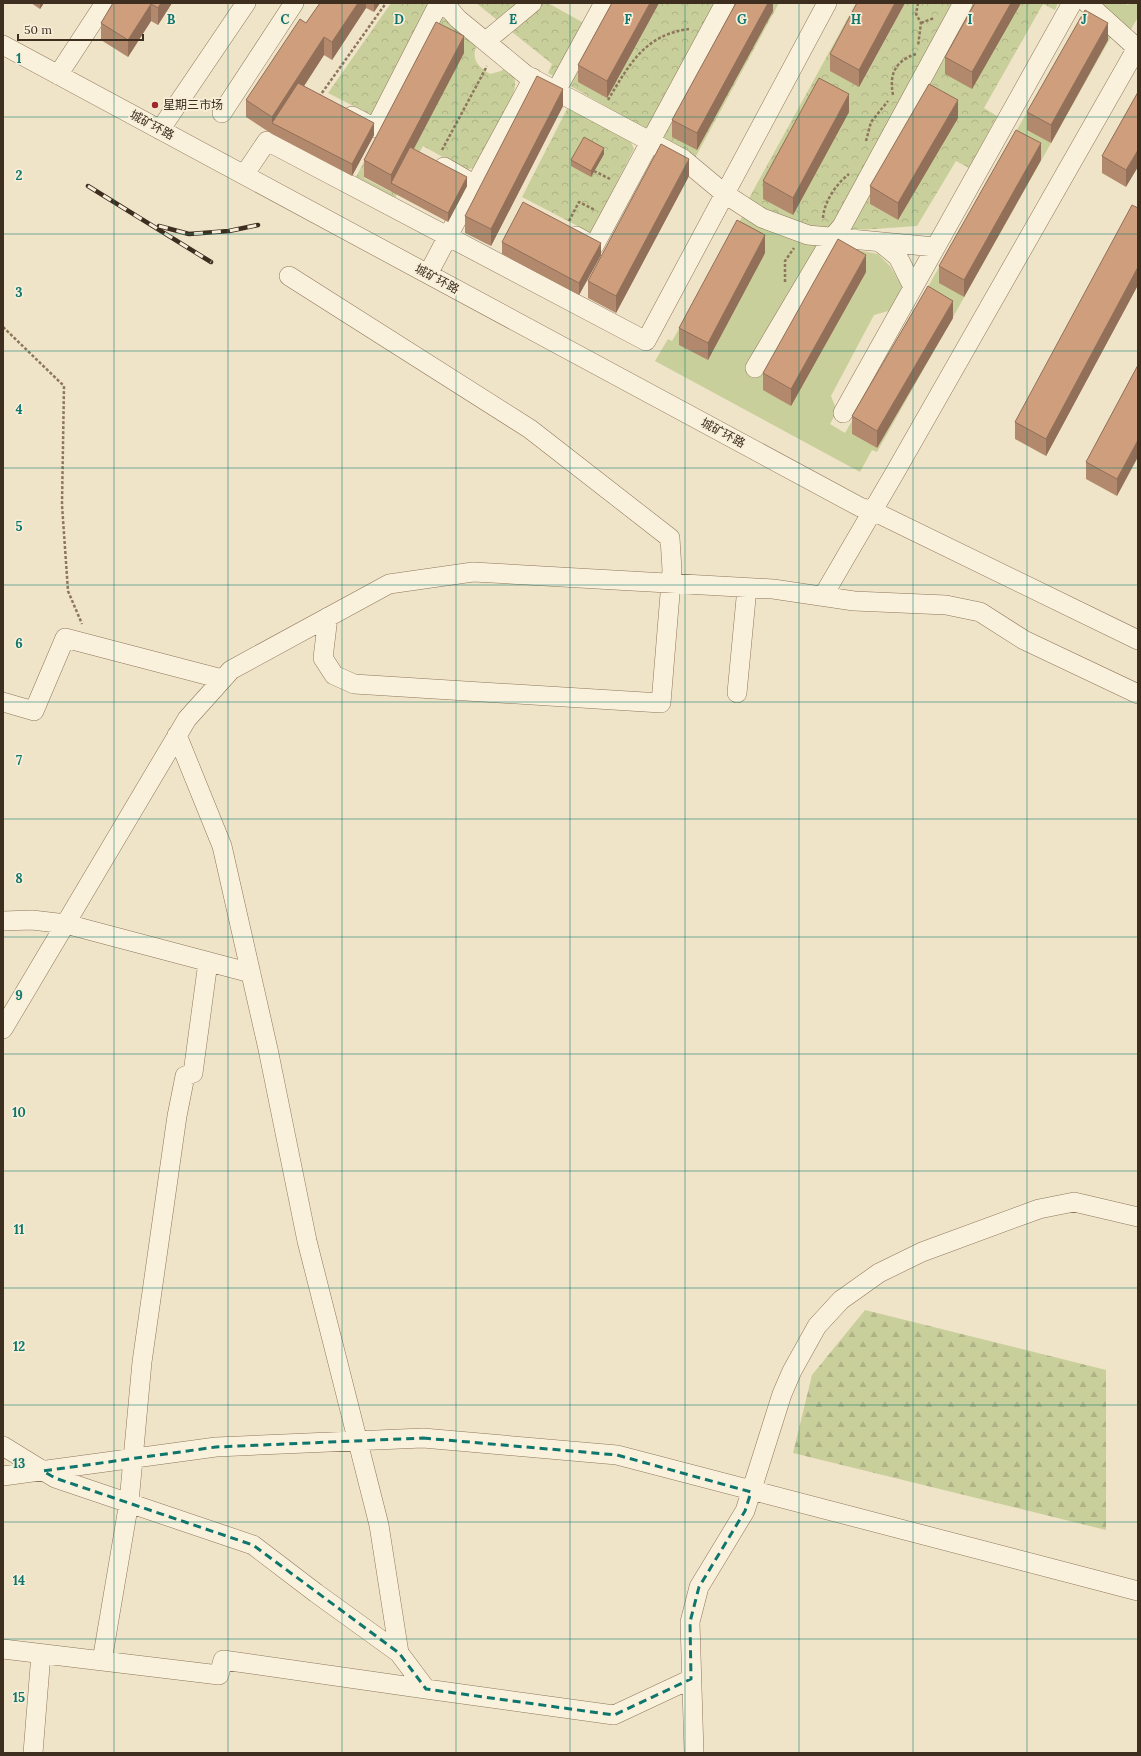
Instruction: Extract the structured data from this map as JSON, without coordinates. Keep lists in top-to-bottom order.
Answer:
{
  "streets": {
    "street": ["城矿环路"]
  },
  "places": ["星期三市场"],
  "scale_bar": "50 m",
  "grid": {
    "columns": [
      "B",
      "C",
      "D",
      "E",
      "F",
      "G",
      "H",
      "I",
      "J"
    ],
    "rows": [
      "1",
      "2",
      "3",
      "4",
      "5",
      "6",
      "7",
      "8",
      "9",
      "10",
      "11",
      "12",
      "13",
      "14",
      "15"
    ]
  }
}
